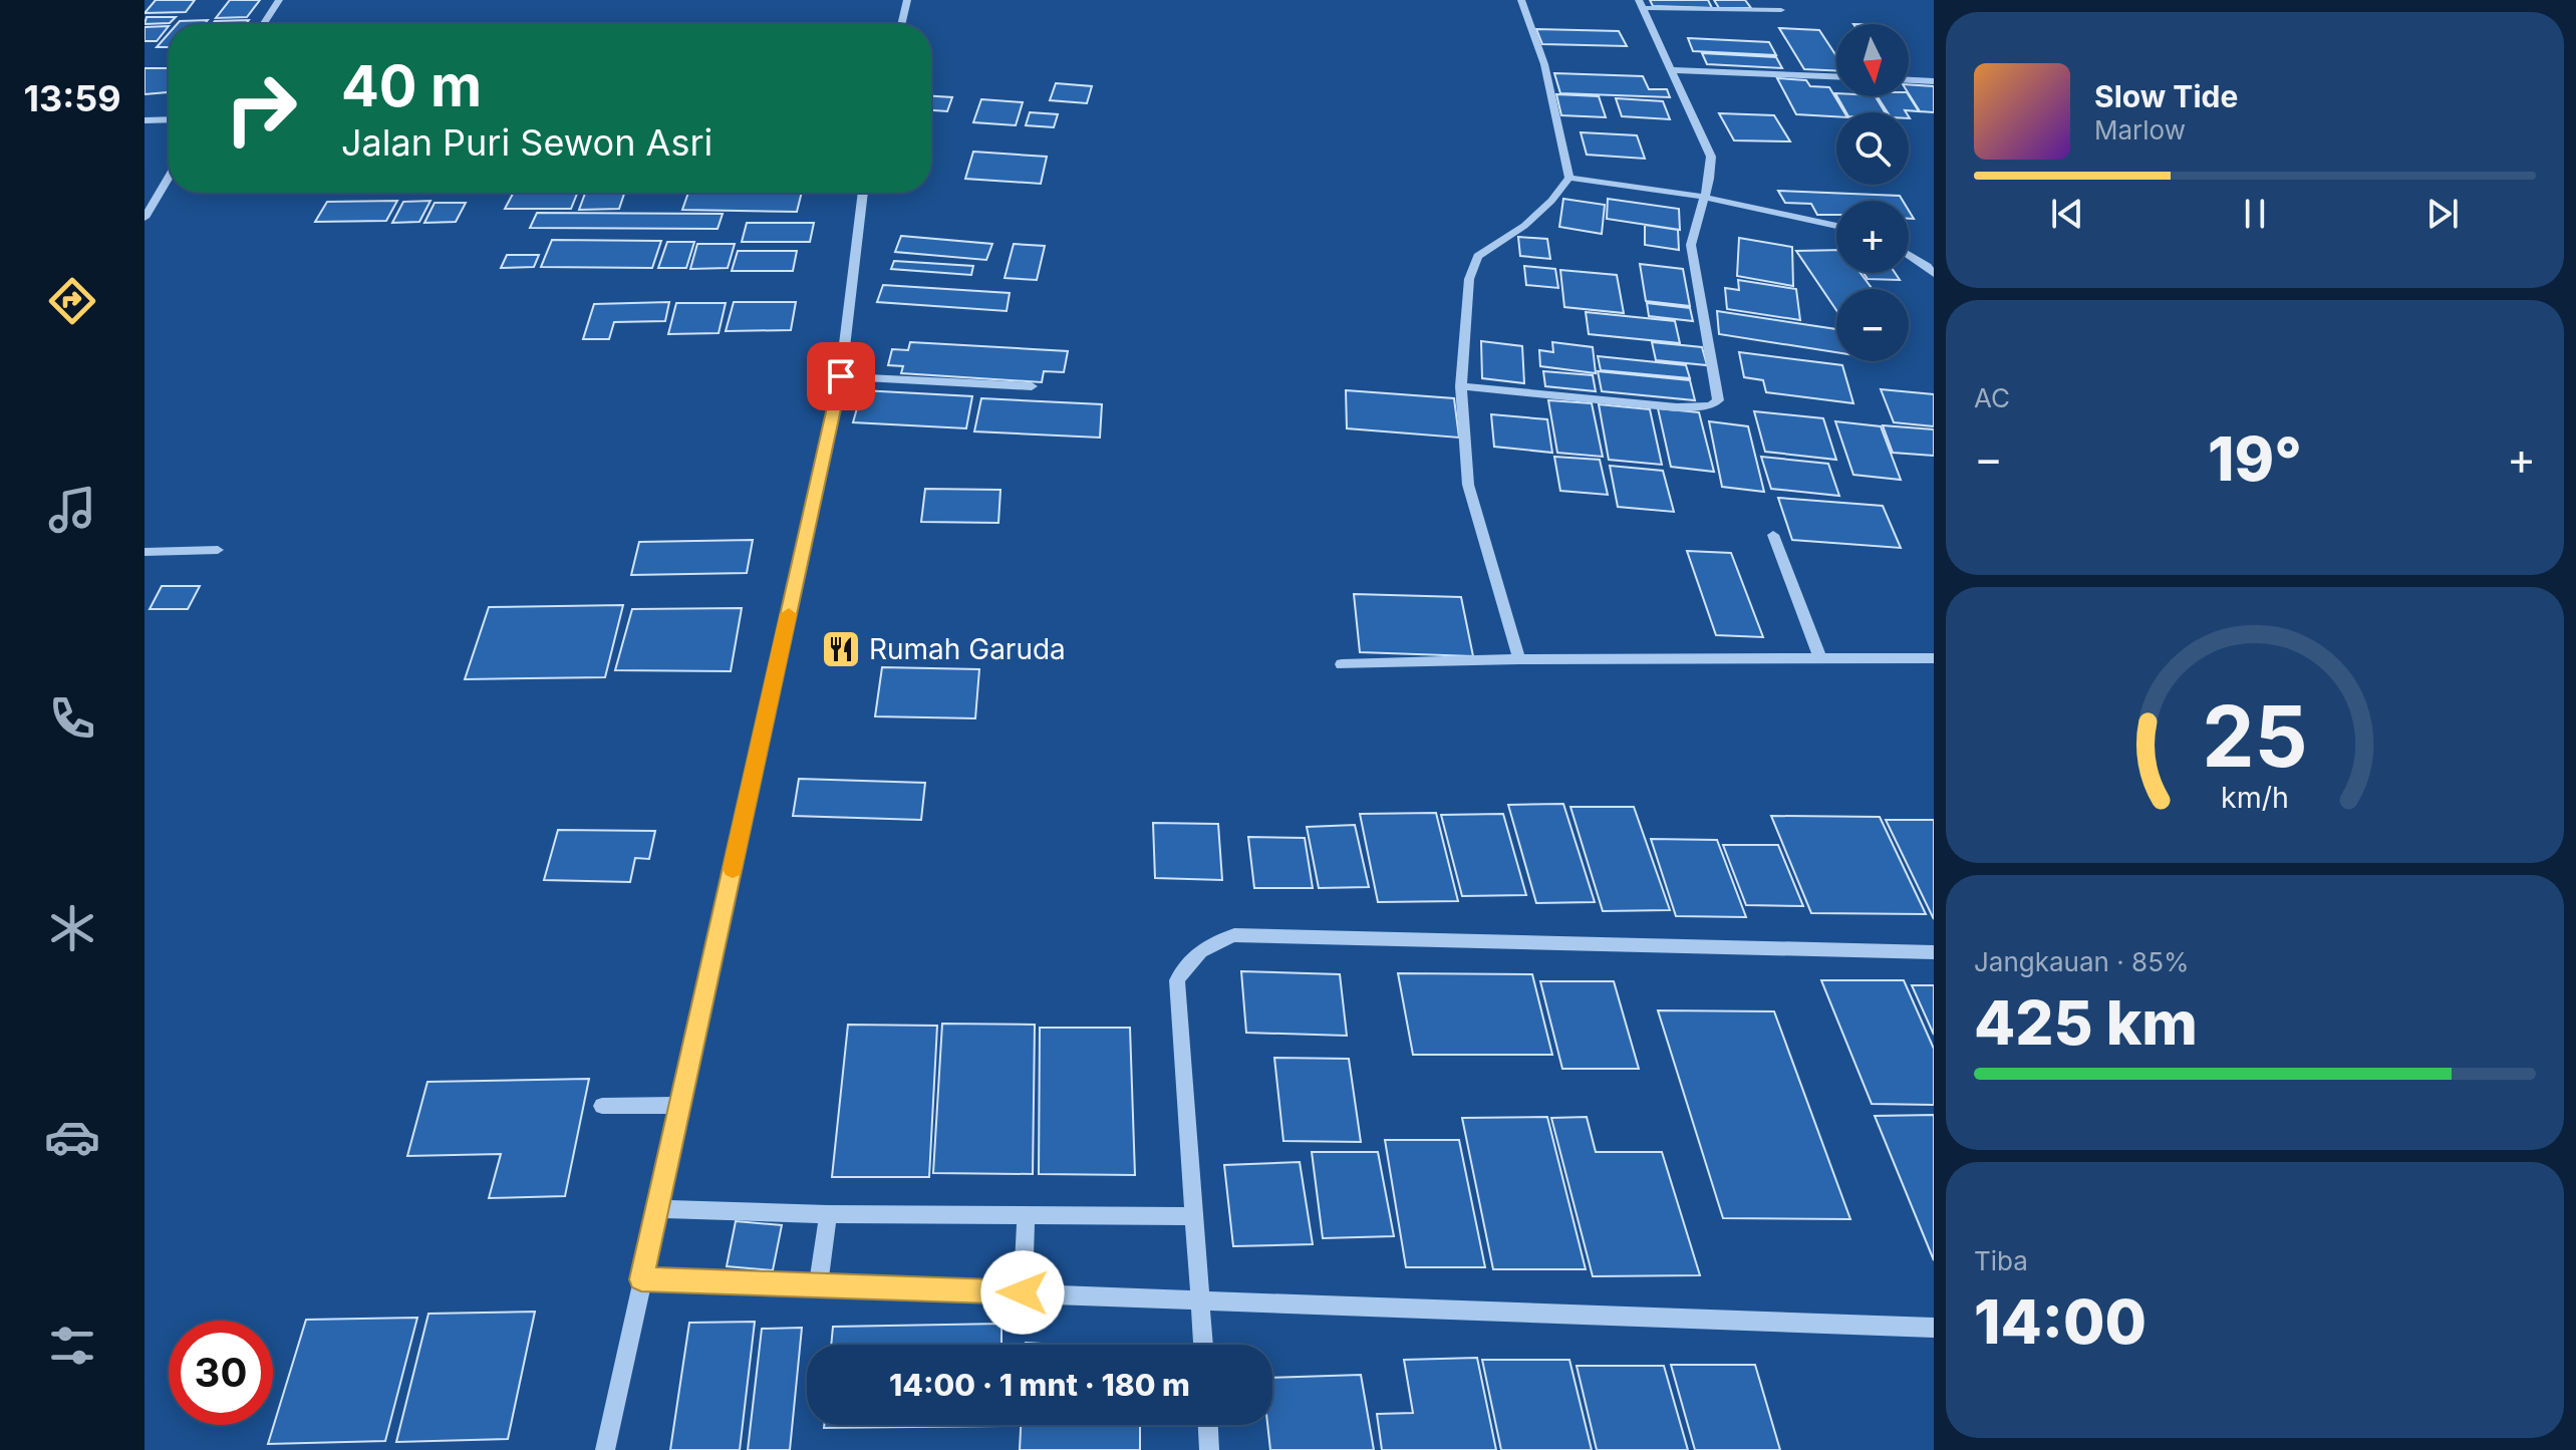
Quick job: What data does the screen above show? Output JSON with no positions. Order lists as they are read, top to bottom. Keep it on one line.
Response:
{"places":{"restaurant":["Rumah Garuda"]},"north":"bottom","page":{"tabs":"13:59","map_buttons":["+","−"],"turn":["40 m","Jalan Puri Sewon Asri"],"song":["Slow Tide","Marlow"],"tile":["AC",["Jangkauan · 85%","425 km"],["Tiba","14:00"]],"heat":["−","19°","+"],"limit":"30","trip":"14:00 · 1 mnt · 180 m","gauge":["25","km/h"]}}
